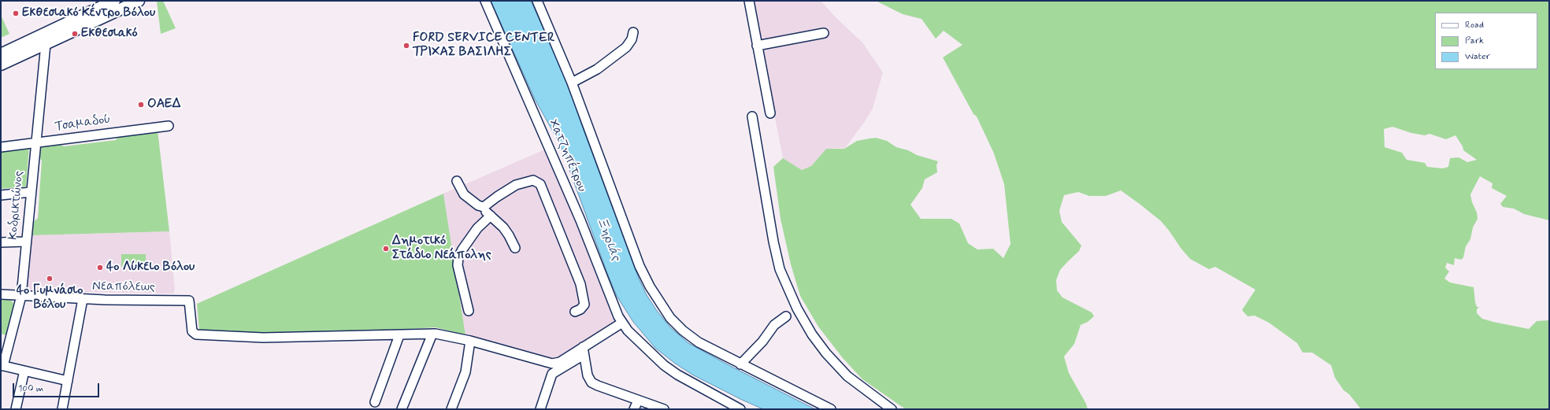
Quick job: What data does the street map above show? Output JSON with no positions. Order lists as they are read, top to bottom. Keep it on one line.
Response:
{"streets":{"street":["Τσαμαδού","Χατζηπέτρου","Κοδρικτώνος","Νεαπόλεως"]},"crossings":[["Τσαμαδού","Κοδρικτώνος"],["Κοδρικτώνος","Νεαπόλεως"]],"water":["Ξηριάς"],"places":["Εκθεσιακό Κέντρο Βόλου","Εκθεσιακό","FORD SERVICE CENTER ΤΡΙΧΑΣ ΒΑΣΙΛΗΣ","ΟΑΕΔ","Δημοτικό Στάδιο Νεάπολης","4ο Λύκειο Βόλου","4ο Γυμνάσιο Βόλου"],"legend":["Road","Park","Water"],"scale_bar":"100 m"}
